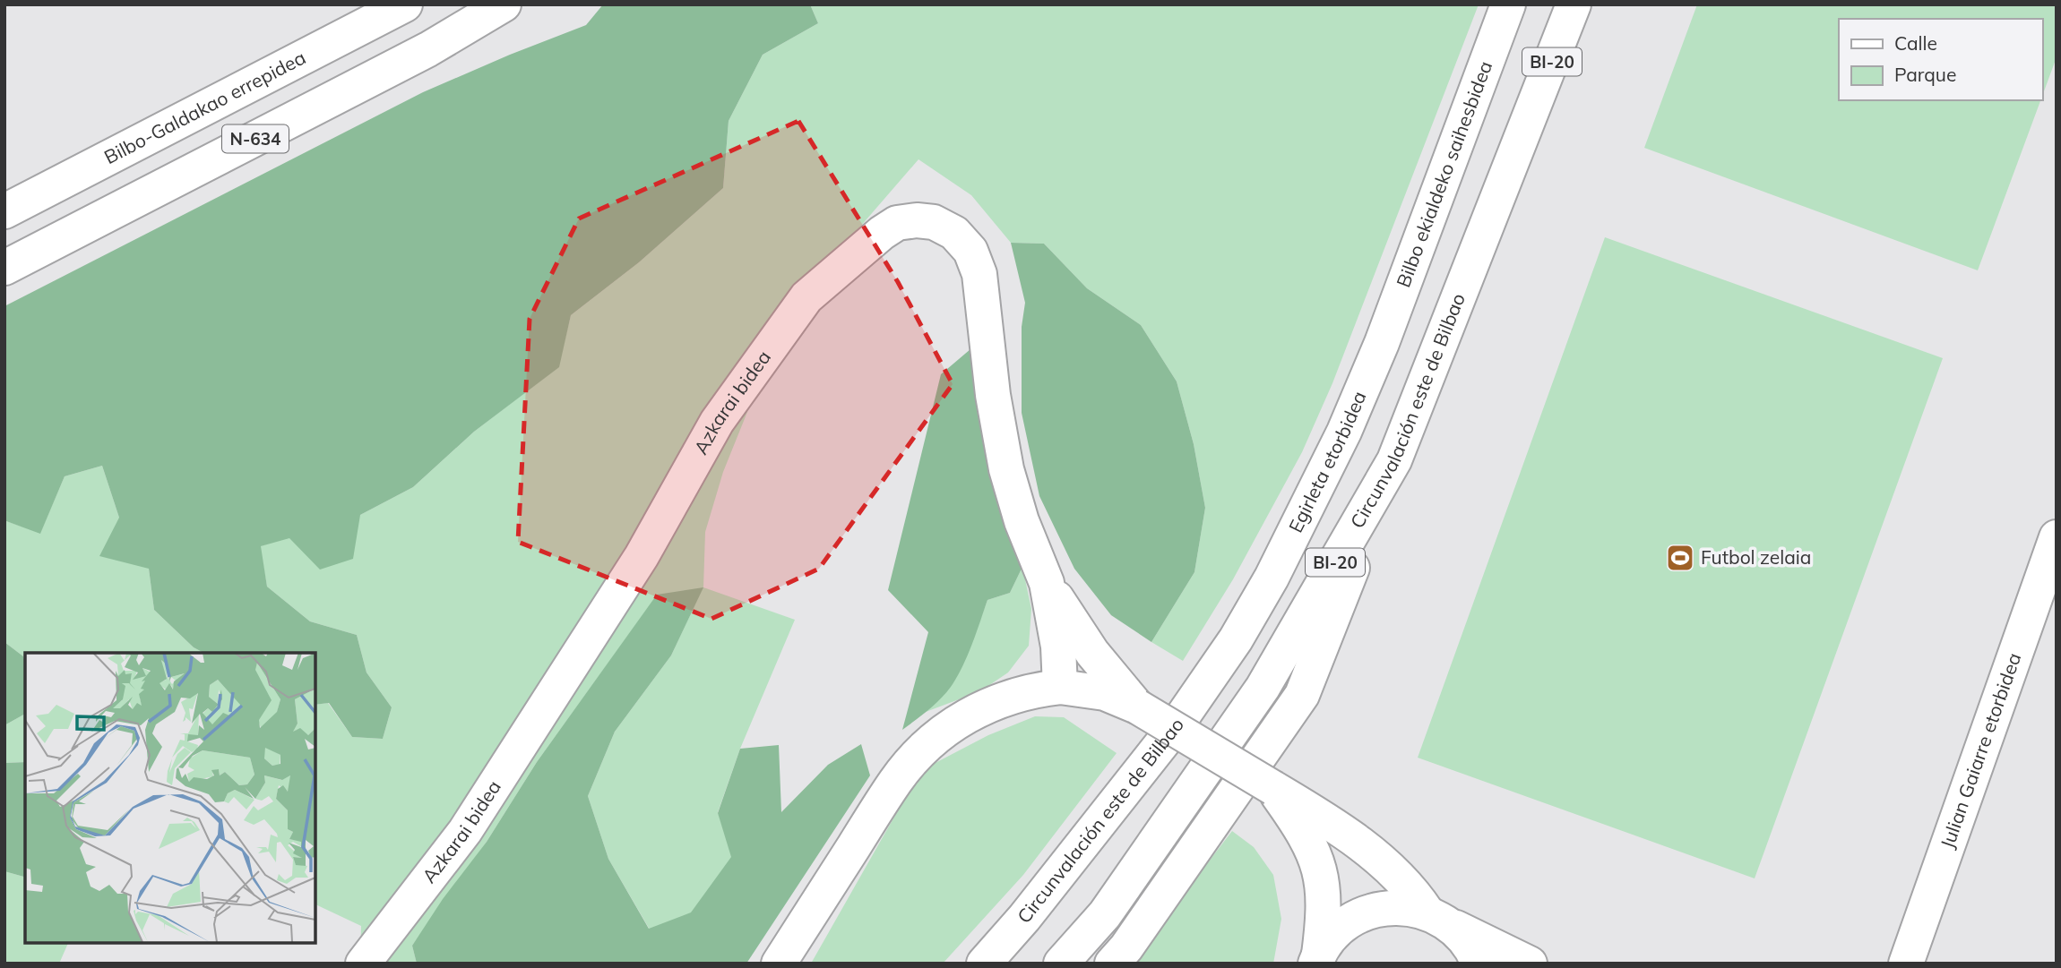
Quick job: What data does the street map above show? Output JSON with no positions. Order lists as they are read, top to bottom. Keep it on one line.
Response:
{"streets":{"main road":["BI-20","Bilbo-Galdakao errepidea","N-634","Bilbo ekialdeko saihesbidea","Azkarai bidea","Circunvalación este de Bilbao","Egirleta etorbidea","Julian Gaiarre etorbidea"]},"crossings":[["Bilbo ekialdeko saihesbidea","Egirleta etorbidea"],["Circunvalación este de Bilbao","Egirleta etorbidea"]],"places":{"sports":["Futbol zelaia"]},"legend":["Calle","Parque"]}
